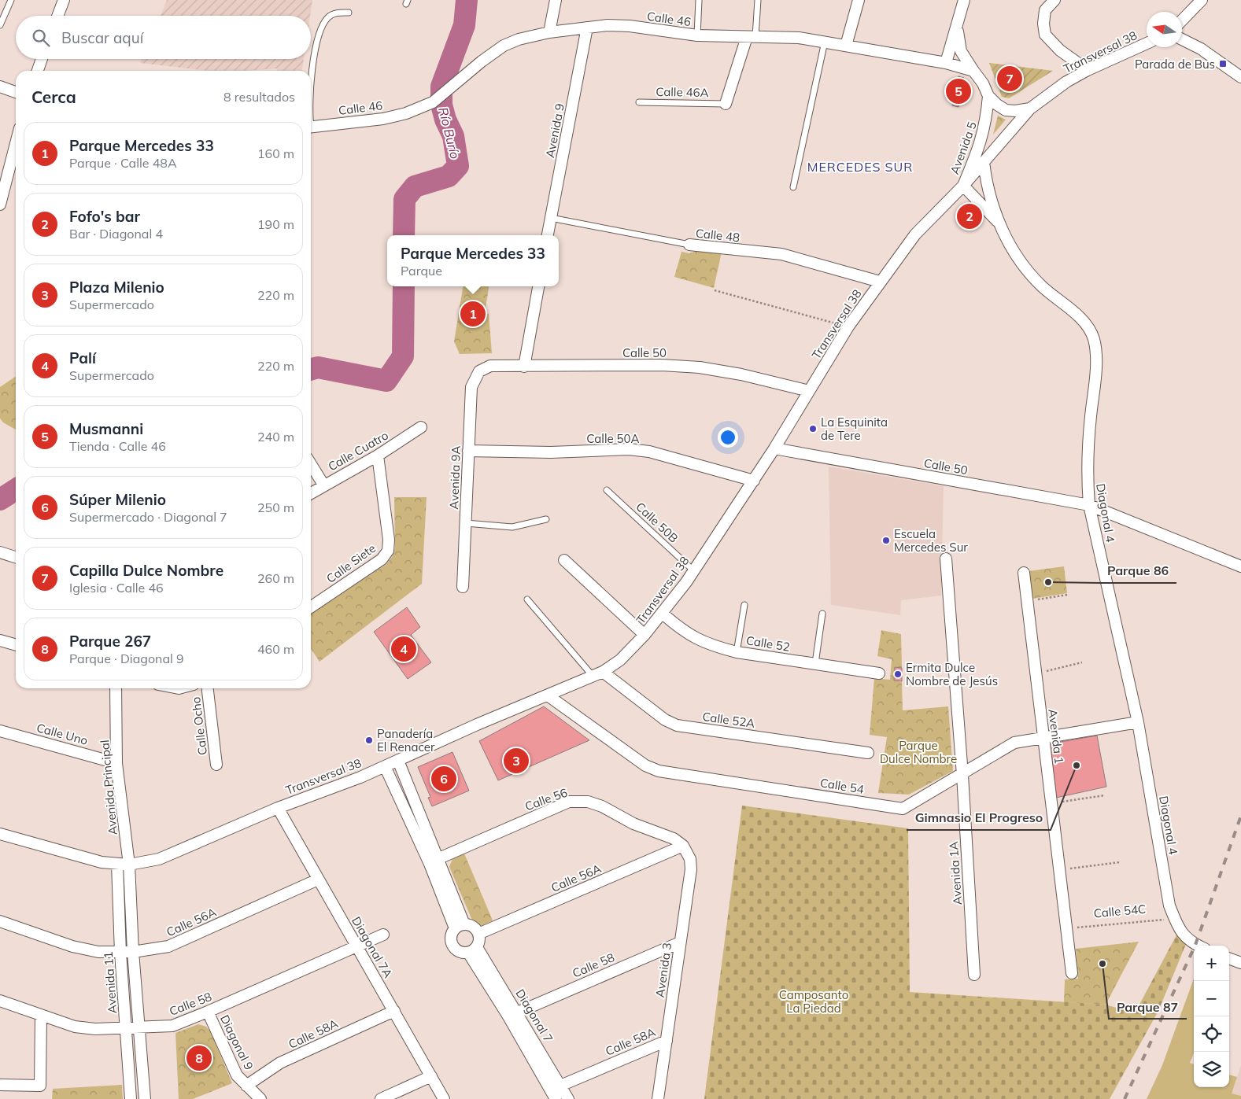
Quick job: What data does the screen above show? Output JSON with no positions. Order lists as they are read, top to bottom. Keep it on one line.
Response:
{"streets":{"street":["Calle 46","Transversal 38","Avenida 9","Avenida 5","Calle 48","Calle 50","Calle 50A","Calle Cuatro","Avenida 9A","Diagonal 4","Calle Siete","Calle 52","Calle 52A","Calle Ocho","Calle Uno","Avenida 1","Calle 54","Avenida Principal","Calle 56","Avenida 1A","Calle 56A","Diagonal 7A","Calle 58","Avenida 3","Avenida 11","Diagonal 7","Calle 58A","Diagonal 9"],"lane":["Calle 46A","Calle 50B"],"path":["Calle 54C"]},"crossings":[["Calle 46","Avenida 9"],["Transversal 38","Avenida 5"],["Transversal 38","Calle 48"],["Transversal 38","Calle 50"],["Transversal 38","Calle 50A"],["Transversal 38","Diagonal 4"],["Transversal 38","Calle 50B"],["Transversal 38","Calle 52"],["Transversal 38","Calle 52A"],["Transversal 38","Calle 54"],["Transversal 38","Avenida Principal"],["Transversal 38","Diagonal 7A"],["Transversal 38","Avenida 11"],["Avenida 9","Calle 48"],["Avenida 5","Diagonal 4"],["Calle 50","Avenida 9A"],["Calle 50","Diagonal 4"],["Calle 50A","Avenida 9A"],["Calle Cuatro","Calle Siete"],["Diagonal 4","Calle 54"],["Diagonal 4","Calle 54C"],["Calle Uno","Avenida Principal"],["Avenida 1","Calle 54"],["Avenida 1","Calle 54C"],["Calle 54","Avenida 1A"],["Calle 56","Calle 56A"],["Calle 56","Avenida 3"],["Calle 56A","Diagonal 7A"],["Calle 56A","Avenida 3"],["Calle 56A","Avenida 11"],["Calle 56A","Diagonal 7"],["Diagonal 7A","Calle 58"],["Diagonal 7A","Calle 58A"],["Calle 58","Avenida 3"],["Calle 58","Avenida 11"],["Calle 58","Diagonal 7"],["Calle 58","Diagonal 9"],["Avenida 3","Calle 58A"],["Diagonal 7","Calle 58A"],["Calle 58A","Diagonal 9"]],"districts":["MERCEDES SUR"],"water":["Río Burío"],"parks":["Parque Dulce Nombre","Camposanto La Piedad"],"places":{"transit":["Parada de Bus"],"other":["La Esquinita de Tere","Escuela Mercedes Sur","Parque 86","Ermita Dulce Nombre de Jesús","Panadería El Renacer","Gimnasio El Progreso","Parque 87"]},"north":"left","page":{"search":"Buscar aquí","pins":["7","5","2","1","4","3","6","8"],"heading":["Cerca","8 resultados"],"list":[{"mark":"1","name":"Parque Mercedes 33","note":"Parque · Calle 48A","value":"160 m"},{"mark":"2","name":"Fofo's bar","note":"Bar · Diagonal 4","value":"190 m"},{"mark":"3","name":"Plaza Milenio","note":"Supermercado","value":"220 m"},{"mark":"4","name":"Palí","note":"Supermercado","value":"220 m"},{"mark":"5","name":"Musmanni","note":"Tienda · Calle 46","value":"240 m"},{"mark":"6","name":"Súper Milenio","note":"Supermercado · Diagonal 7","value":"250 m"},{"mark":"7","name":"Capilla Dulce Nombre","note":"Iglesia · Calle 46","value":"260 m"},{"mark":"8","name":"Parque 267","note":"Parque · Diagonal 9","value":"460 m"}],"popup":["Parque Mercedes 33","Parque"],"map_buttons":["+","−"]}}
